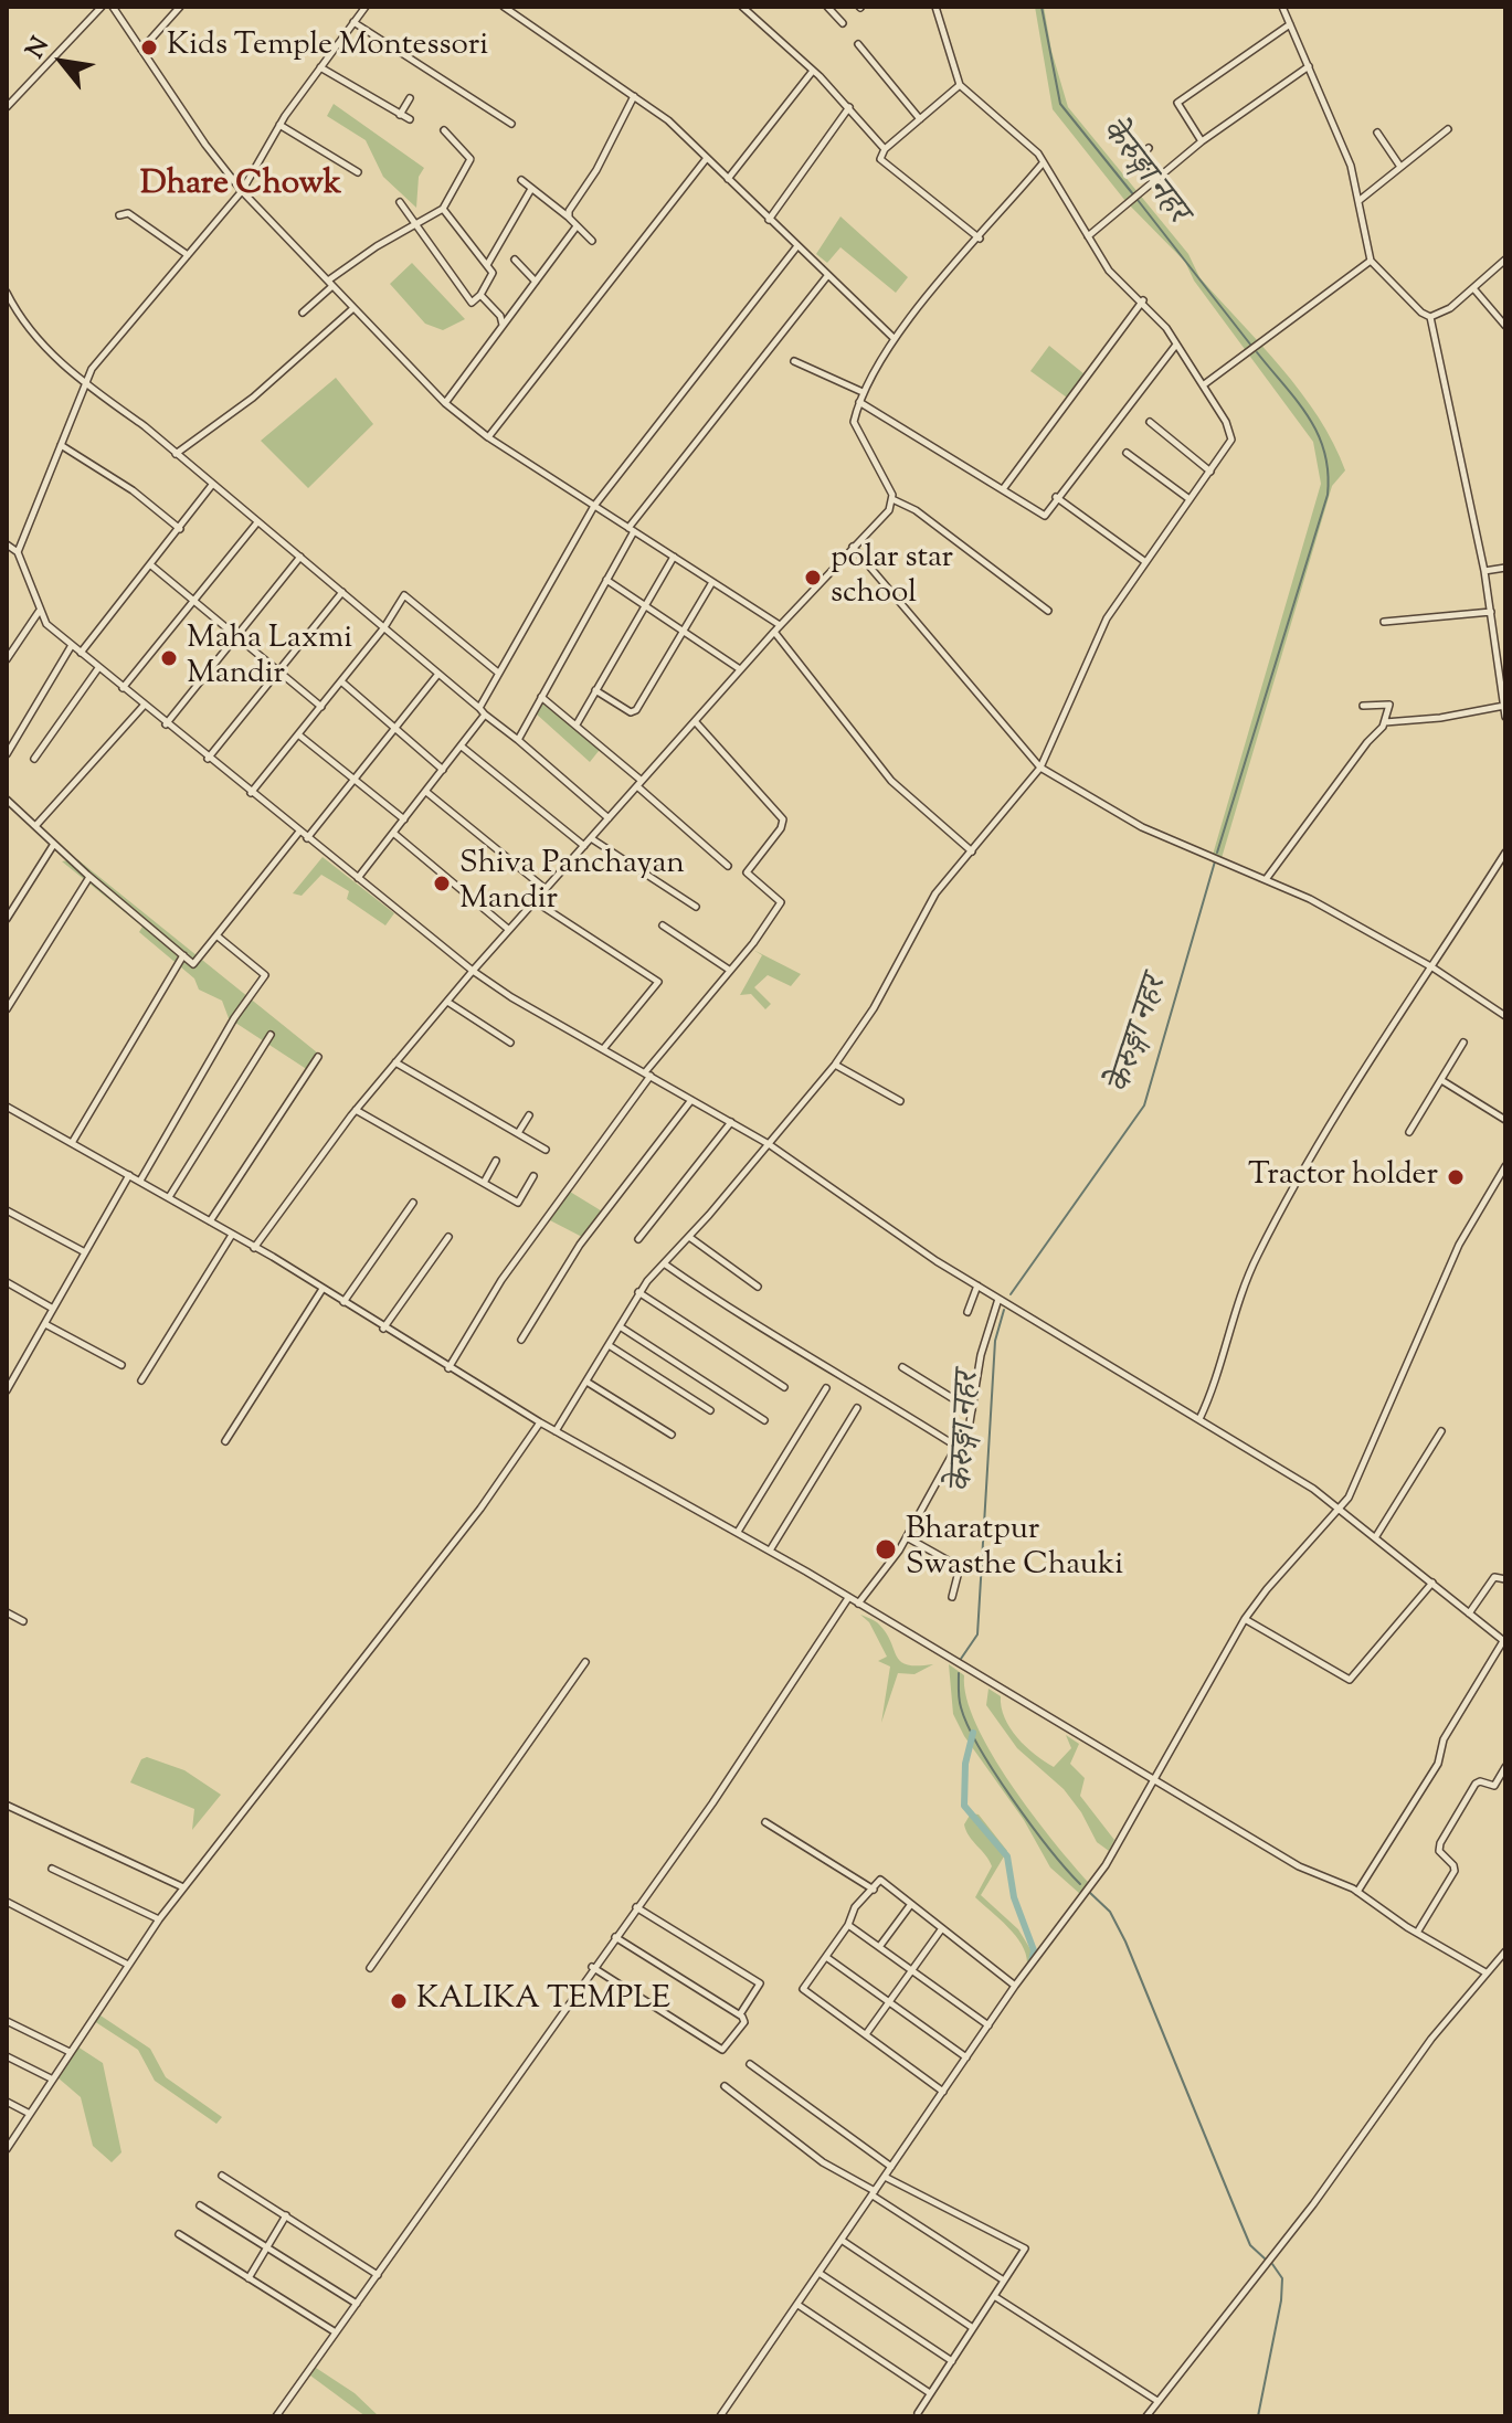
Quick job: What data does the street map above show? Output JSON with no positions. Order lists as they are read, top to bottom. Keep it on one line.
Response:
{"districts":["Dhare Chowk"],"water":["केेरुङ्गा नहर","केरुङ्गा नहर"],"places":["Kids Temple Montessori","polar star school","Maha Laxmi Mandir","Shiva Panchayan Mandir","Tractor holder","Bharatpur Swasthe Chauki","KALIKA TEMPLE"],"north":"top left"}
